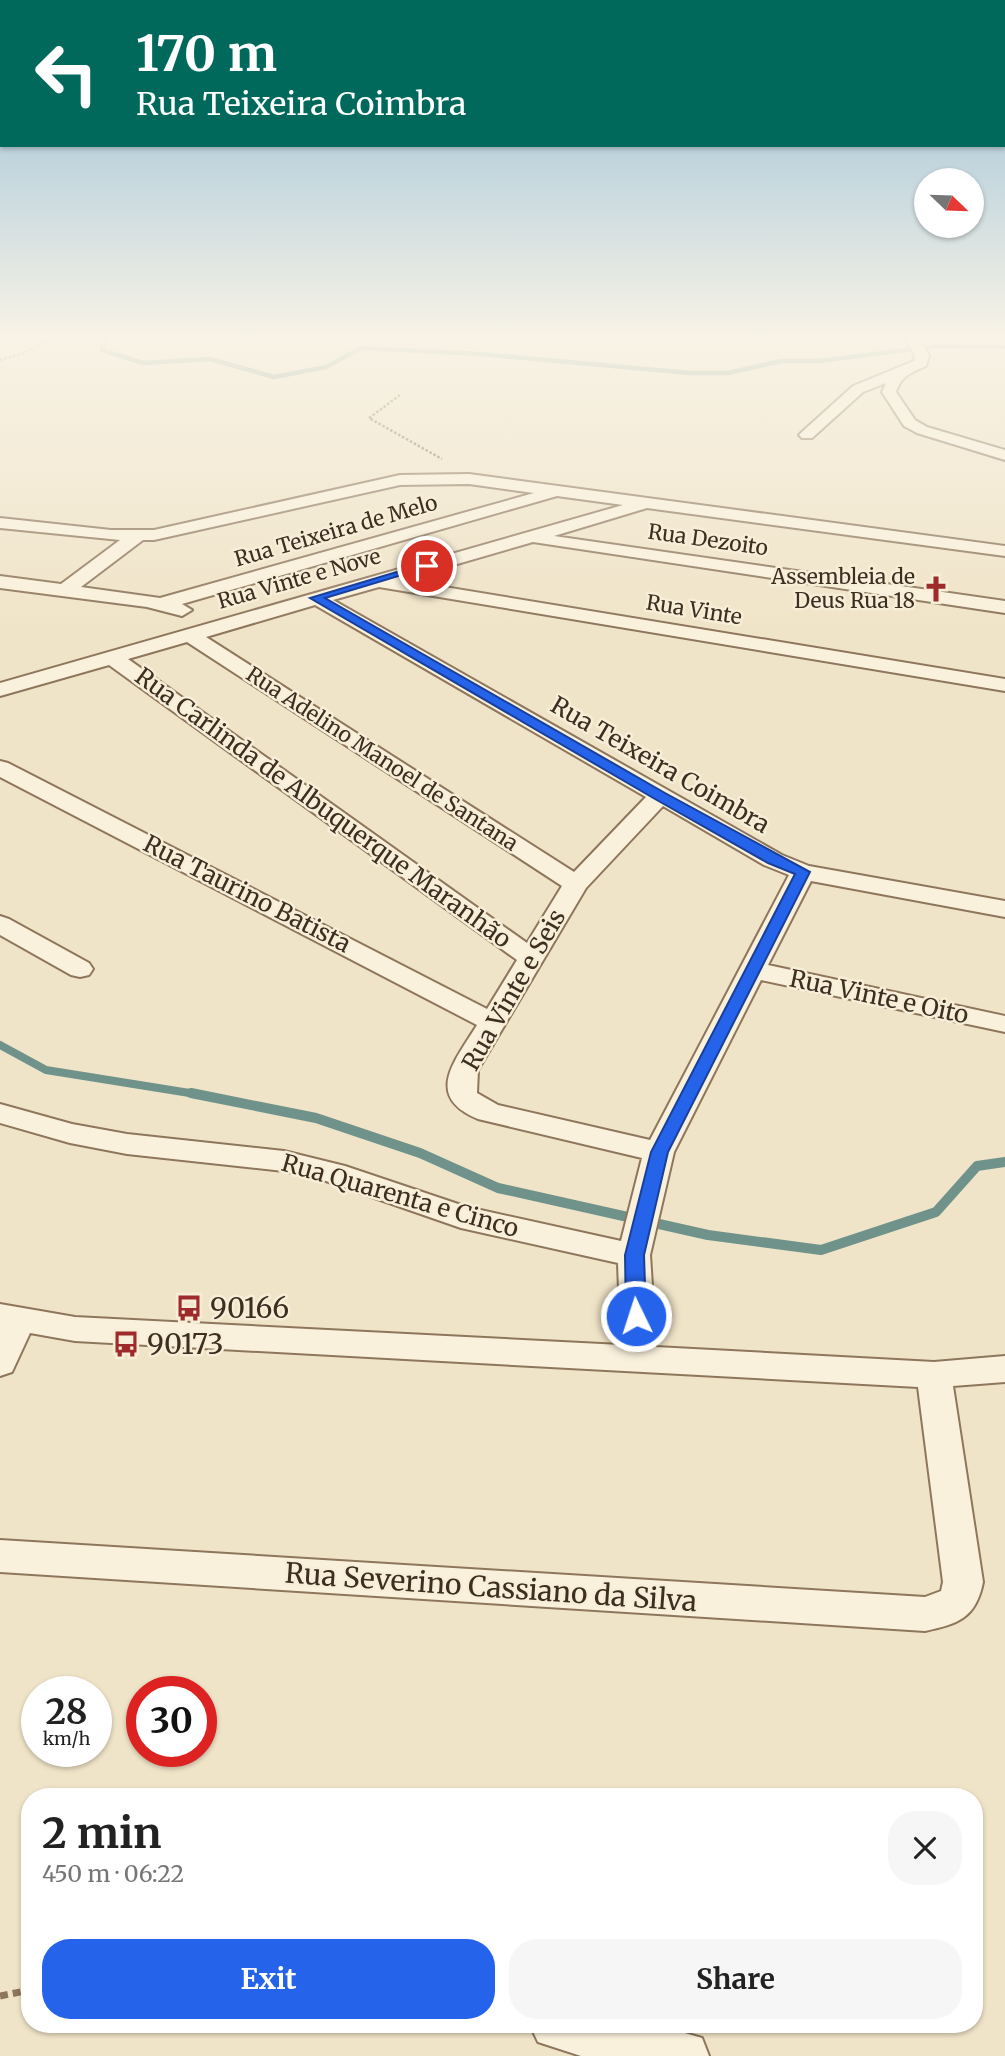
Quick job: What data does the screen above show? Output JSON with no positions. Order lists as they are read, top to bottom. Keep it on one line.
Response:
{"streets":{"street":["Rua Teixeira de Melo","Rua Dezoito","Rua Vinte e Nove","Rua Vinte","Rua Adelino Manoel de Santana","Rua Teixeira Coimbra","Rua Carlinda de Albuquerque Maranhão","Rua Taurino Batista","Rua Vinte e Seis","Rua Vinte e Oito","Rua Quarenta e Cinco","Rua Severino Cassiano da Silva"]},"crossings":[["Rua Dezoito","Rua Vinte e Nove"],["Rua Vinte e Nove","Rua Vinte"],["Rua Vinte e Nove","Rua Adelino Manoel de Santana"],["Rua Vinte e Nove","Rua Teixeira Coimbra"],["Rua Vinte e Nove","Rua Carlinda de Albuquerque Maranhão"],["Rua Adelino Manoel de Santana","Rua Vinte e Seis"],["Rua Teixeira Coimbra","Rua Vinte e Seis"],["Rua Carlinda de Albuquerque Maranhão","Rua Vinte e Seis"],["Rua Taurino Batista","Rua Vinte e Seis"]],"places":{"church":["Assembleia de Deus Rua 18"],"bus stop":["90166","90173"]},"north":"bottom right","page":{"turn":["170 m","Rua Teixeira Coimbra"],"speed":"28 km/h","limit":"30","heading":["2 min","450 m · 06:22"],"buttons":["Exit","Share"]}}
